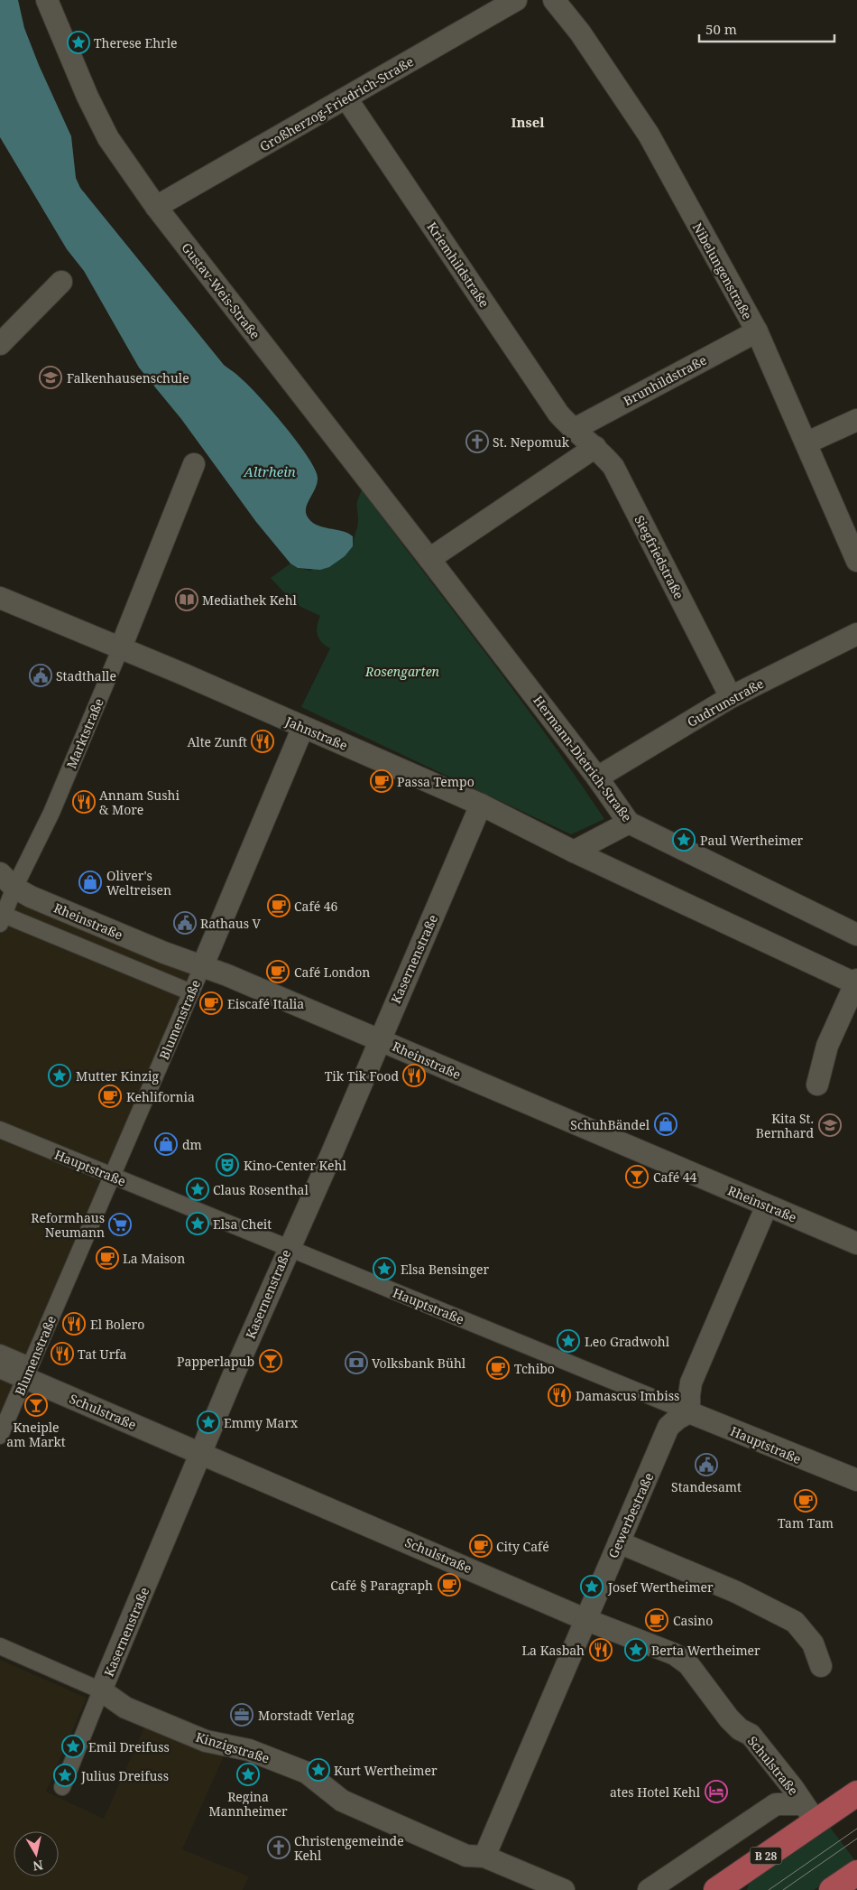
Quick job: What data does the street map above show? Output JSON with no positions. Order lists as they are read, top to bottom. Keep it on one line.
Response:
{"streets":{"main road":["B 28"],"street":["Großherzog-Friedrich-Straße","Kriemhildstraße","Nibelungenstraße","Gustav-Weis-Straße","Brunhildstraße","Siegfriedstraße","Gudrunstraße","Marktstraße","Jahnstraße","Hermann-Dietrich-Straße","Rheinstraße","Kasernenstraße","Blumenstraße","Hauptstraße","Schulstraße","Gewerbestraße","Kinzigstraße"]},"crossings":[["Großherzog-Friedrich-Straße","Kriemhildstraße"],["Großherzog-Friedrich-Straße","Gustav-Weis-Straße"],["Kriemhildstraße","Brunhildstraße"],["Kriemhildstraße","Siegfriedstraße"],["Nibelungenstraße","Brunhildstraße"],["Gustav-Weis-Straße","Hermann-Dietrich-Straße"],["Brunhildstraße","Siegfriedstraße"],["Siegfriedstraße","Gudrunstraße"],["Gudrunstraße","Hermann-Dietrich-Straße"],["Marktstraße","Jahnstraße"],["Marktstraße","Rheinstraße"],["Jahnstraße","Kasernenstraße"],["Jahnstraße","Blumenstraße"],["Rheinstraße","Kasernenstraße"],["Rheinstraße","Blumenstraße"],["Kasernenstraße","Hauptstraße"],["Kasernenstraße","Schulstraße"],["Kasernenstraße","Kinzigstraße"],["Blumenstraße","Hauptstraße"],["Blumenstraße","Schulstraße"],["Hauptstraße","Gewerbestraße"],["Schulstraße","Gewerbestraße"],["Schulstraße","B 28"],["Gewerbestraße","Kinzigstraße"]],"districts":["Insel"],"water":["Altrhein"],"parks":["Rosengarten"],"places":{"place":["Therese Ehrle","Paul Wertheimer","Mutter Kinzig","Claus Rosenthal","Elsa Cheit","Elsa Bensinger","Leo Gradwohl","Emmy Marx","Josef Wertheimer","Berta Wertheimer","Emil Dreifuss","Kurt Wertheimer","Regina Mannheimer","Julius Dreifuss"],"school or university":["Falkenhausenschule","Kita St. Bernhard"],"church":["St. Nepomuk","Christengemeinde Kehl"],"library":["Mediathek Kehl"],"public building":["Stadthalle","Rathaus V","Standesamt"],"restaurant":["Alte Zunft","Annam Sushi & More","Tik Tik Food","El Bolero","Tat Urfa","Damascus Imbiss","La Kasbah"],"cafe":["Passa Tempo","Café 46","Café London","Eiscafé Italia","Kehlifornia","La Maison","Tchibo","Tam Tam","City Café","Café § Paragraph","Casino"],"shop":["Oliver's Weltreisen","SchuhBändel","dm"],"theatre":["Kino-Center Kehl"],"bar":["Café 44","Papperlapub","Kneiple am Markt"],"supermarket":["Reformhaus Neumann"],"bank":["Volksbank Bühl"],"office":["Morstadt Verlag"],"hotel":["ates Hotel Kehl"]},"scale_bar":"50 m","north":"bottom"}
